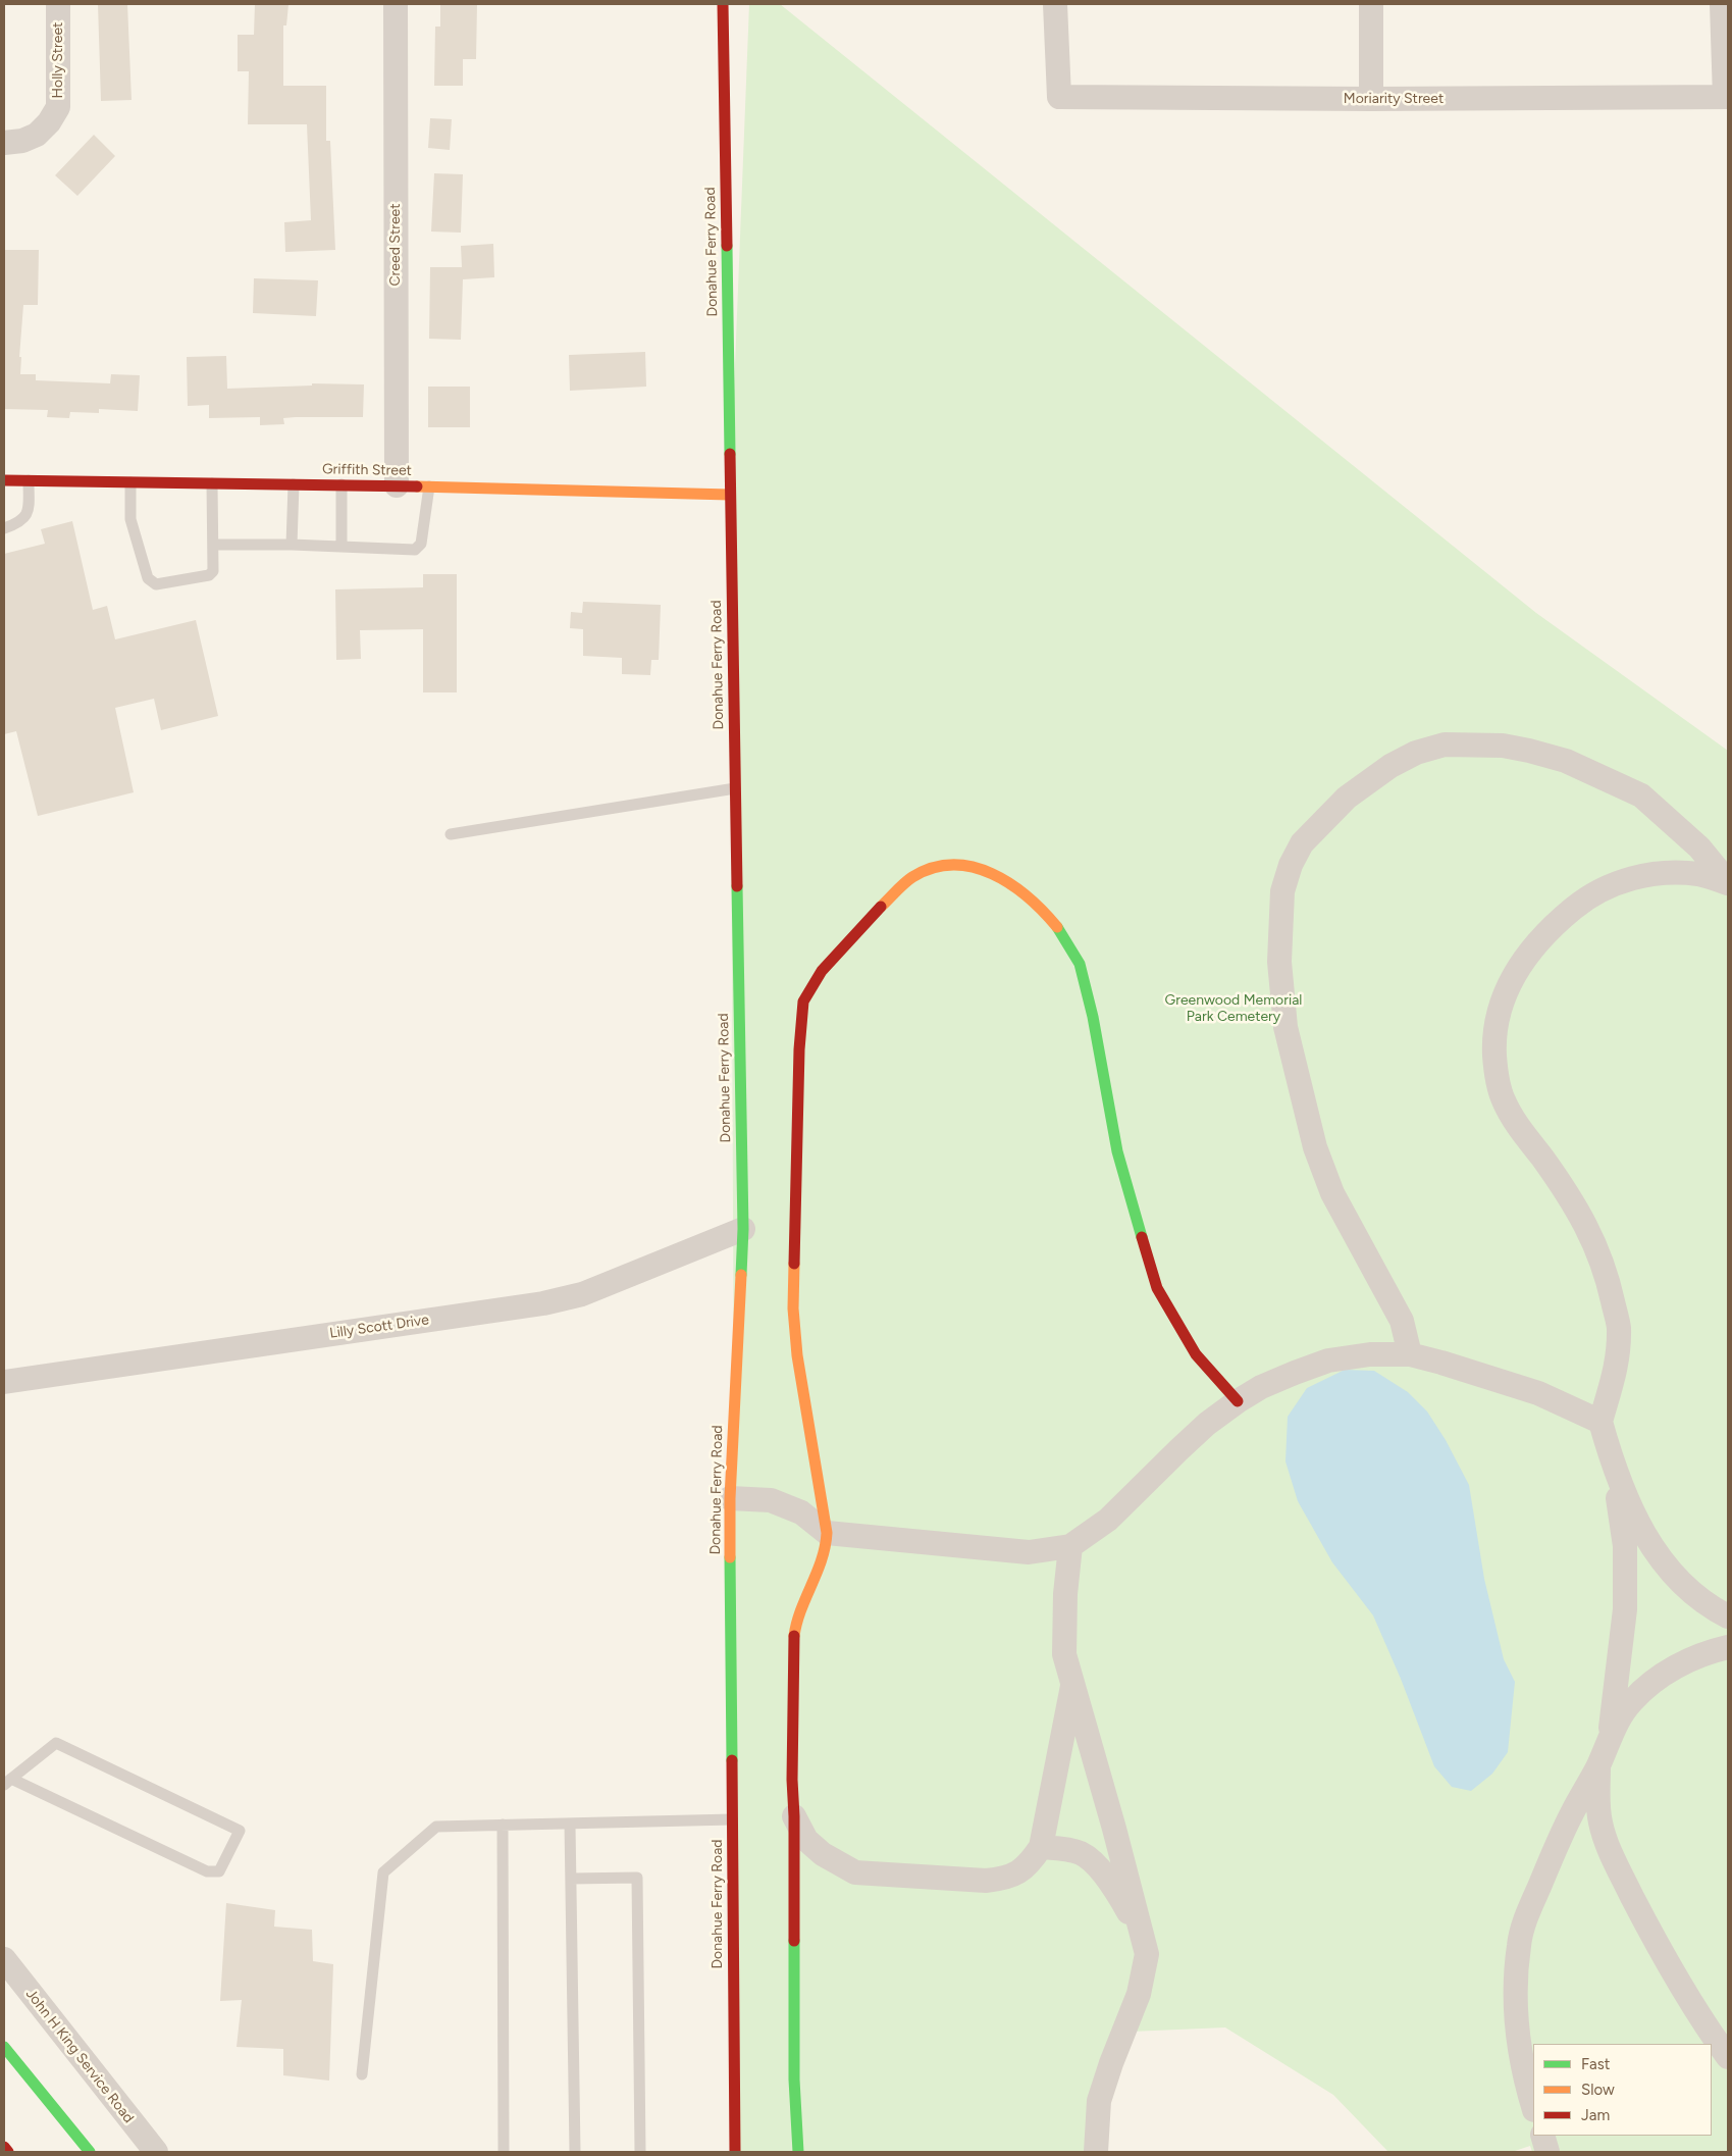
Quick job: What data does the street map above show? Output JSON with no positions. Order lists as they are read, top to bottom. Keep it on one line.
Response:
{"streets":{"main road":["Donahue Ferry Road","Griffith Street"],"street":["Holly Street","Moriarity Street","Creed Street","Lilly Scott Drive","John H King Service Road"]},"crossings":[["Creed Street","Griffith Street"],["Donahue Ferry Road","Griffith Street"],["Donahue Ferry Road","Lilly Scott Drive"]],"parks":["Greenwood Memorial Park Cemetery"],"legend":["Fast","Slow","Jam"]}
